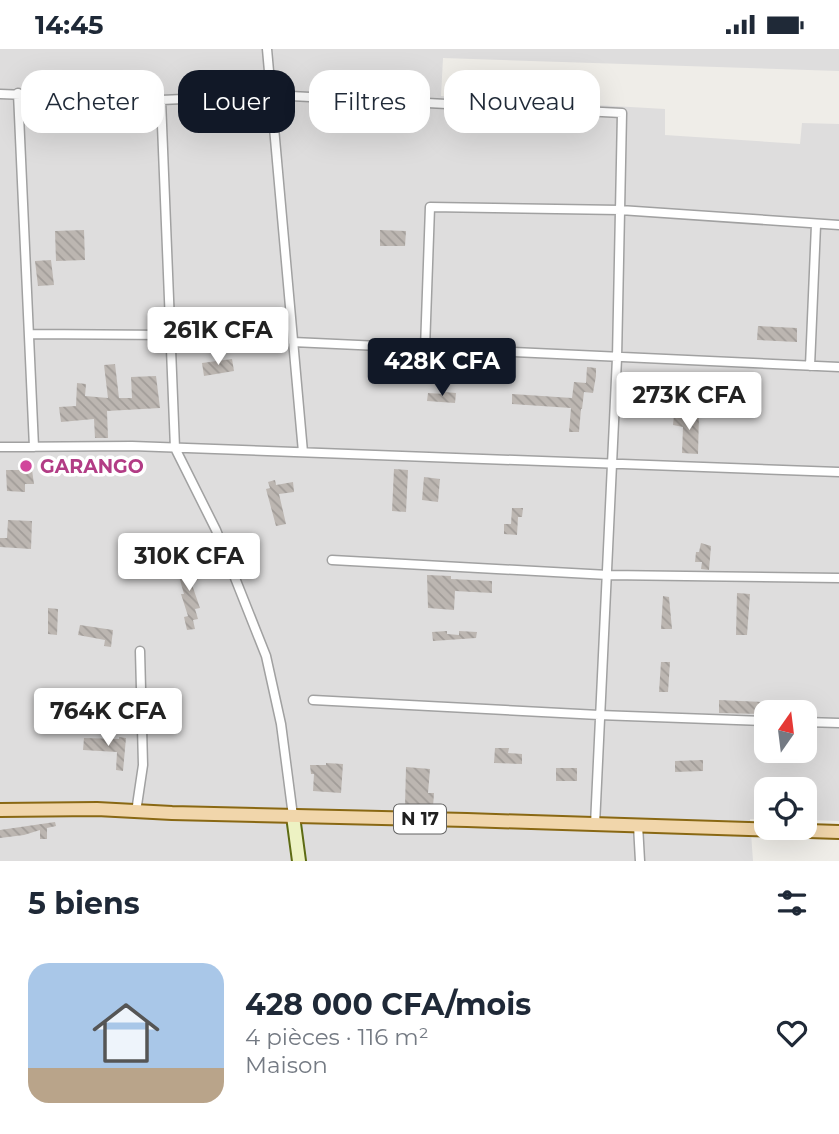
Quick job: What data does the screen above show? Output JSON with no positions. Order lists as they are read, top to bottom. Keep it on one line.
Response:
{"streets":{"main road":["N 17"]},"places":["GARANGO"],"north":"top","page":{"status":"14:45","chip":["Acheter","Louer","Filtres","Nouveau"],"price":["261K CFA","428K CFA","273K CFA","310K CFA","764K CFA"],"heading":"5 biens","list":[{"name":"428 000 CFA/mois","note":"4 pièces · 116 m² · Maison"}]}}
